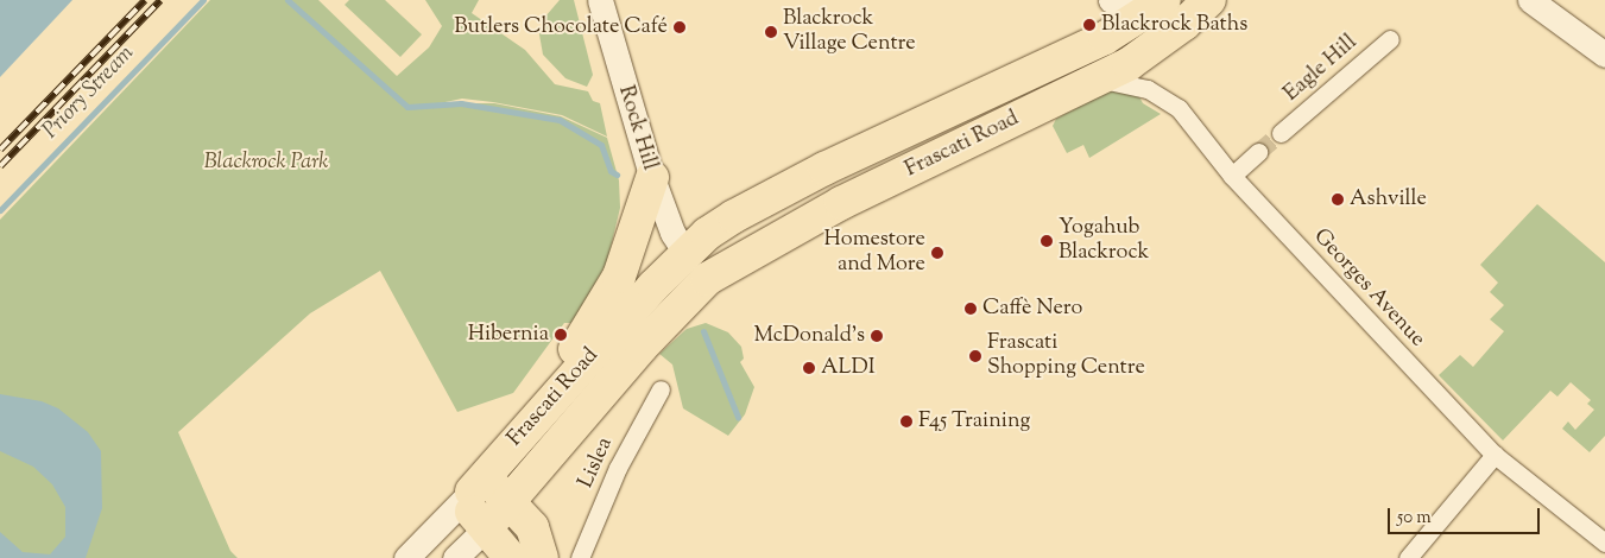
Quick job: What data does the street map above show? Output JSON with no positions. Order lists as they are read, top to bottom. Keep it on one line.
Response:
{"streets":{"highway":["Frascati Road"],"street":["Eagle Hill","Rock Hill","Georges Avenue","Lislea"]},"crossings":[["Rock Hill","Frascati Road"],["Frascati Road","Georges Avenue"]],"water":["Priory Stream"],"parks":["Blackrock Park"],"places":["Blackrock Baths","Butlers Chocolate Café","Blackrock Village Centre","Ashville","Yogahub Blackrock","Homestore and More","Caffè Nero","Hibernia","McDonald's","Frascati Shopping Centre","ALDI","F45 Training"],"scale_bar":"50 m"}
